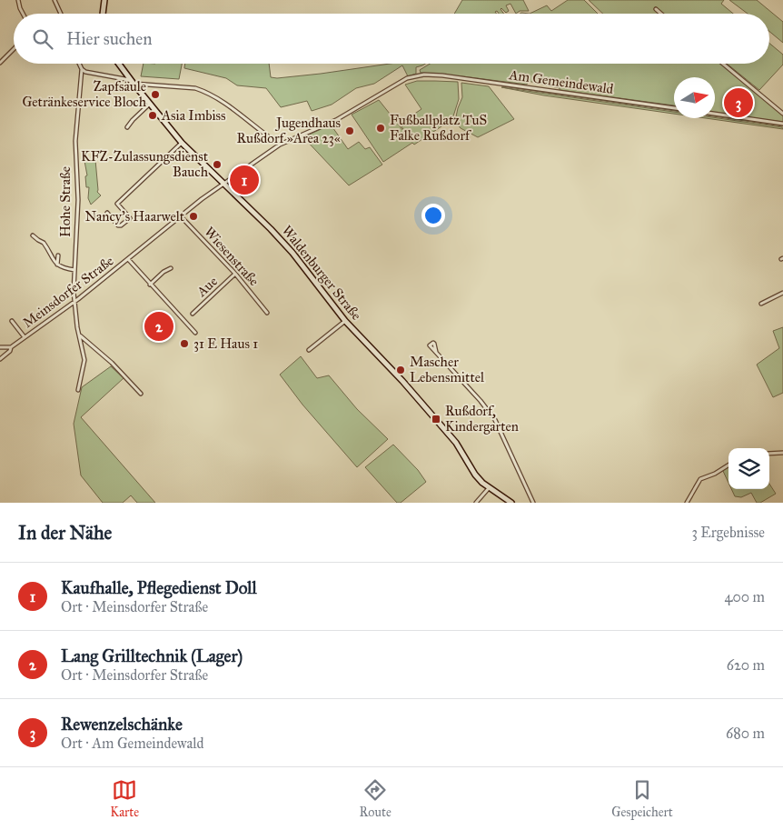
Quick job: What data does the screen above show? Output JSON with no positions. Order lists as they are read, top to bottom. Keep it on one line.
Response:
{"streets":{"main road":["Waldenburger Straße"],"street":["Am Gemeindewald","Hohe Straße","Wiesenstraße","Aue","Meinsdorfer Straße"]},"crossings":[["Am Gemeindewald","Meinsdorfer Straße"],["Hohe Straße","Meinsdorfer Straße"],["Wiesenstraße","Aue"],["Wiesenstraße","Meinsdorfer Straße"],["Waldenburger Straße","Meinsdorfer Straße"]],"places":{"other":["Zapfsäule Getränkeservice Bloch","Asia Imbiss","Fußballplatz TuS Falke Rußdorf","Jugendhaus Rußdorf »Area 23«","KFZ-Zulassungsdienst Bauch","Nancy's Haarwelt","31 E Haus 1","Mascher Lebensmittel"],"transit":["Rußdorf, Kindergarten"]},"north":"right","page":{"search":"Hier suchen","pins":["3","1","2"],"heading":["In der Nähe","3 Ergebnisse"],"list":[{"mark":"1","name":"Kaufhalle, Pflegedienst Doll","note":"Ort · Meinsdorfer Straße","value":"400 m"},{"mark":"2","name":"Lang Grilltechnik (Lager)","note":"Ort · Meinsdorfer Straße","value":"620 m"},{"mark":"3","name":"Rewenzelschänke","note":"Ort · Am Gemeindewald","value":"680 m"}],"nav":["Karte","Route","Gespeichert"]}}
